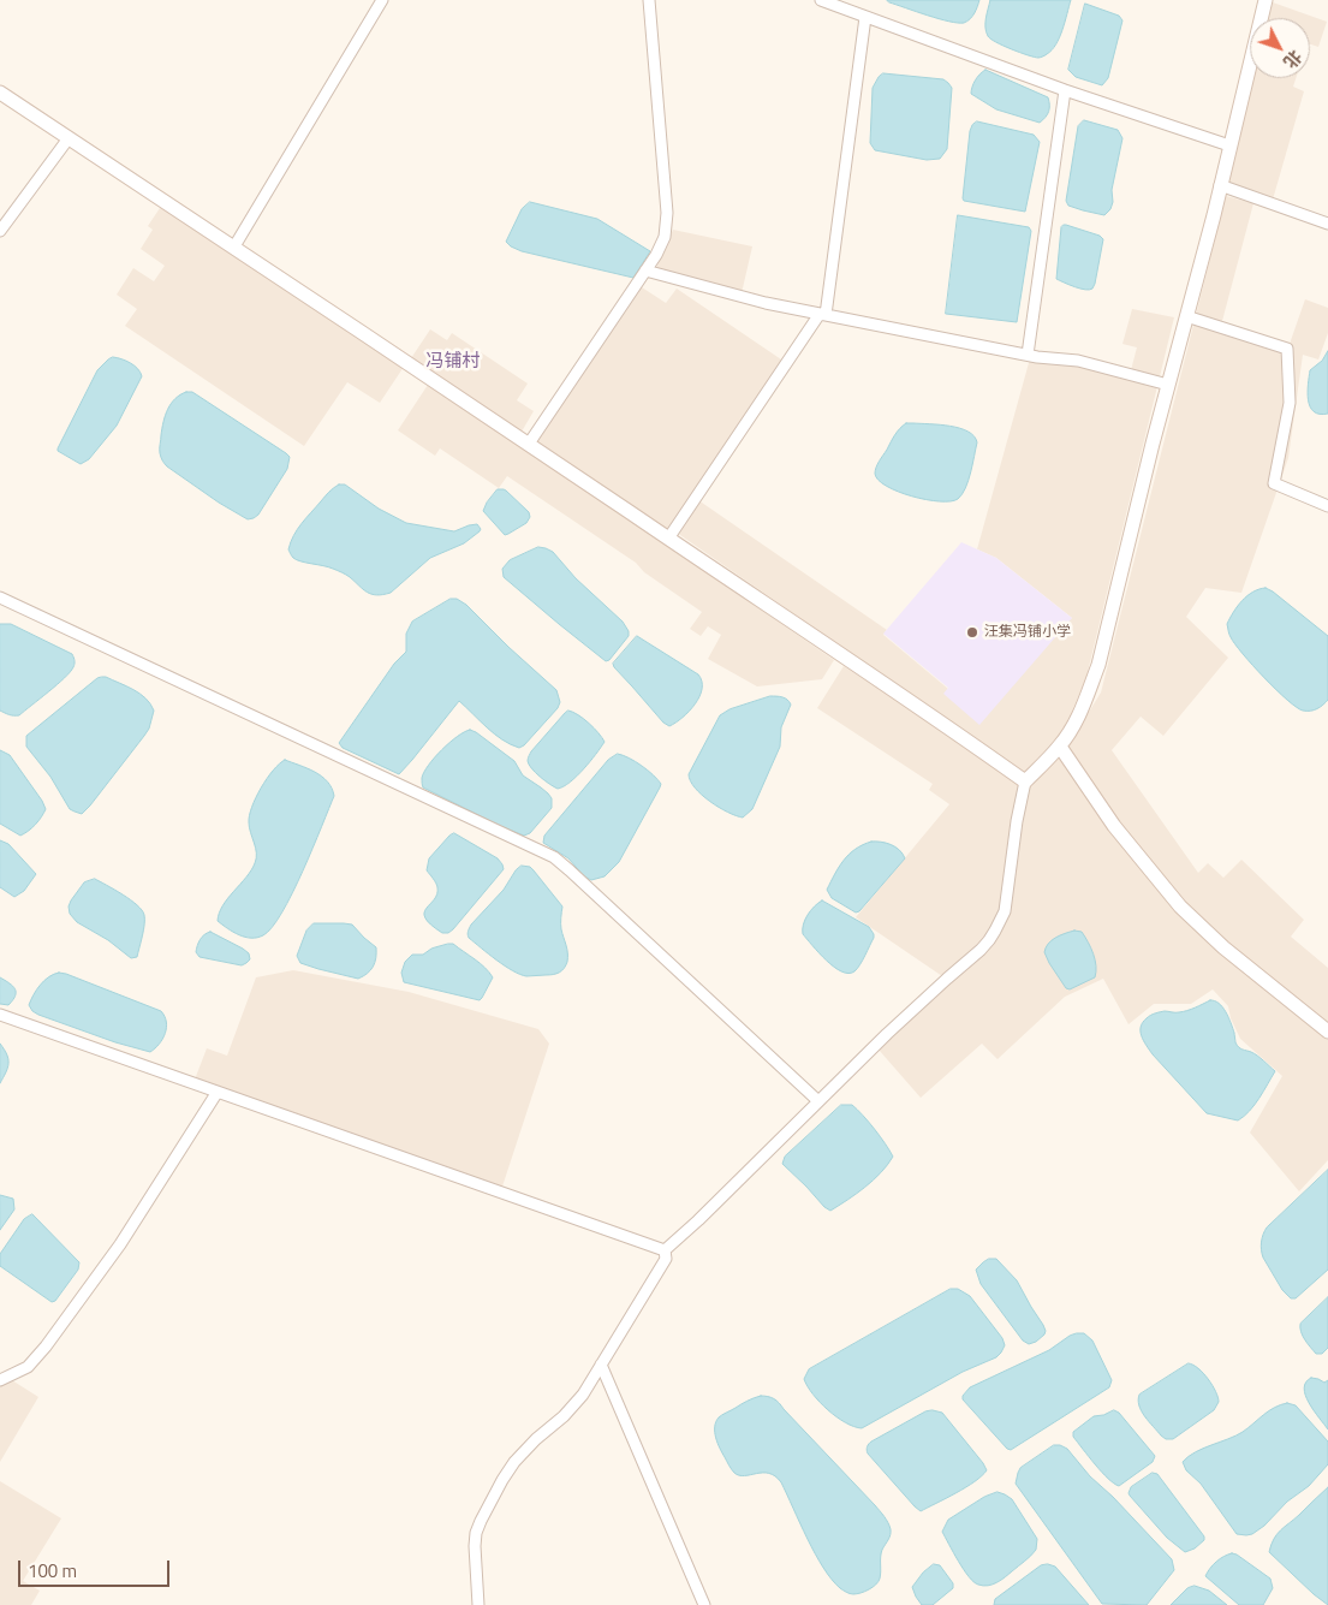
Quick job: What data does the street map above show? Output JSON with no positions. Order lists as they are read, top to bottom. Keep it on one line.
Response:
{"districts":["冯铺村"],"places":["汪集冯铺小学"],"scale_bar":"100 m","north":"bottom right"}
